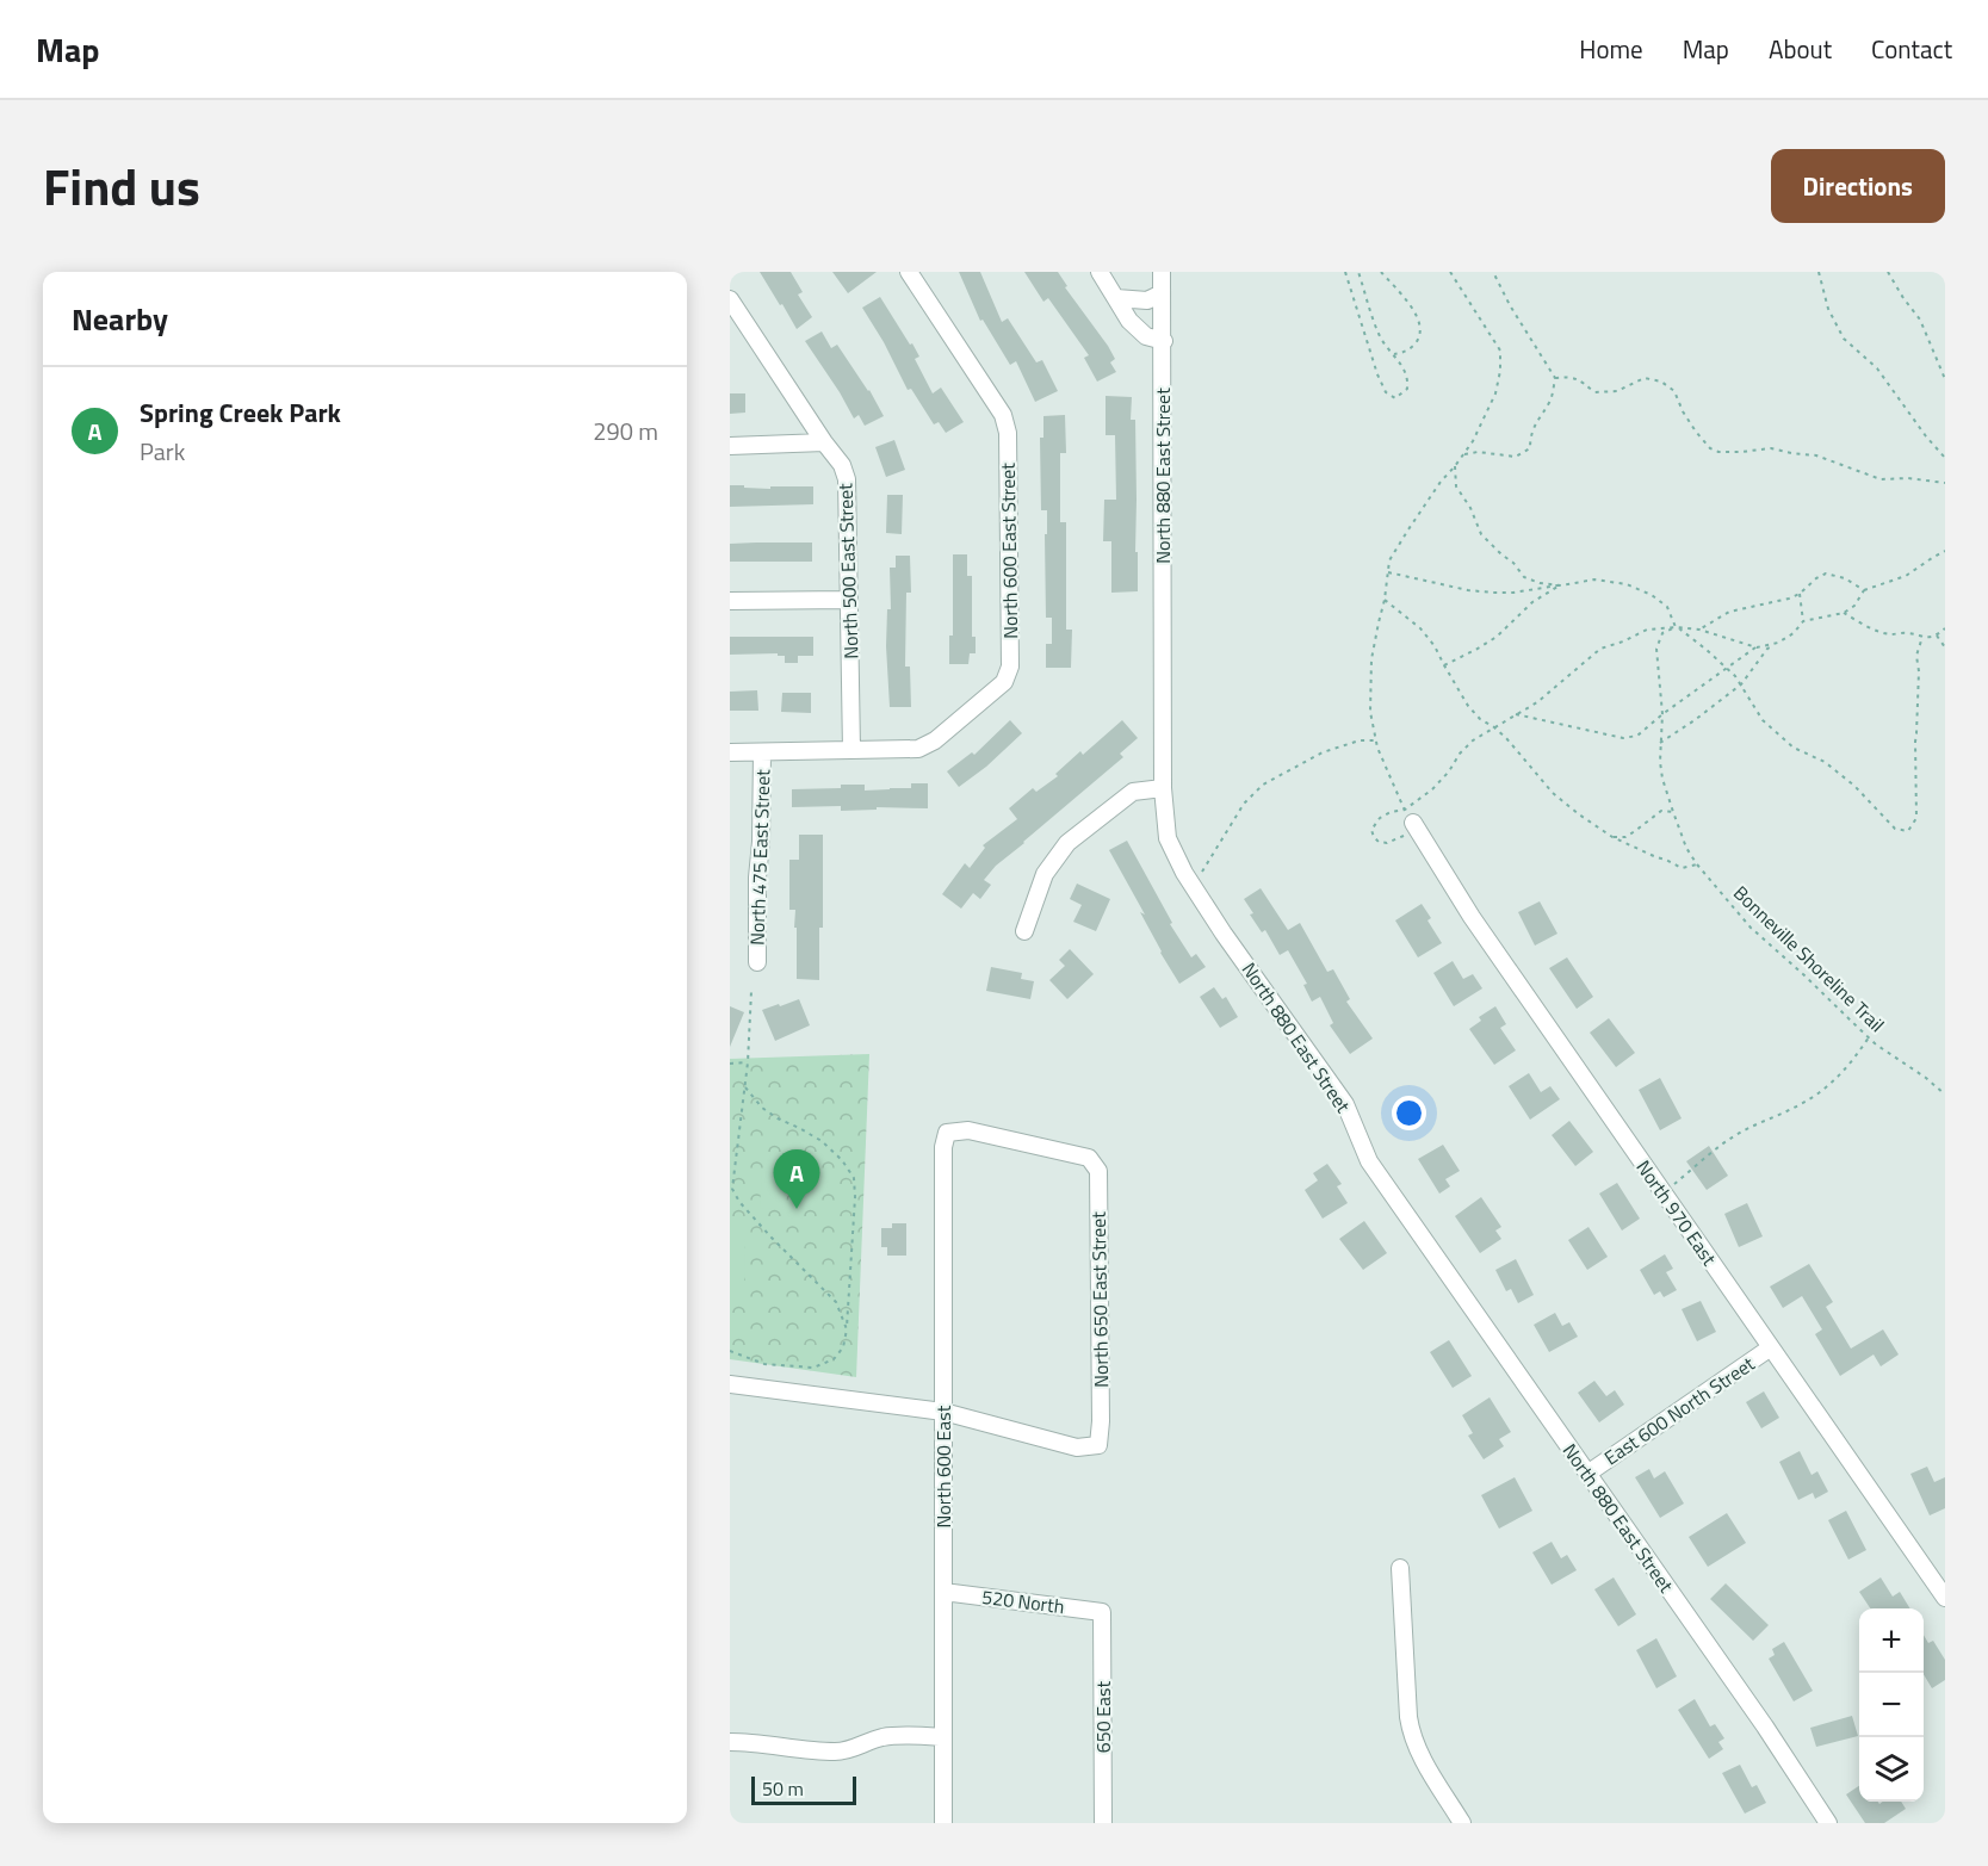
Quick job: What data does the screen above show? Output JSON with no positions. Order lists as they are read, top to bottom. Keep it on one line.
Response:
{"streets":{"street":["North 880 East Street","North 600 East Street","North 500 East Street","North 475 East Street","North 970 East","North 650 East Street","East 600 North Street","North 600 East","520 North","650 East"],"path":["Bonneville Shoreline Trail"]},"crossings":[["North 880 East Street","East 600 North Street"],["North 600 East Street","North 500 East Street"],["North 600 East Street","North 475 East Street"],["North 970 East","East 600 North Street"],["North 650 East Street","North 600 East"],["North 600 East","520 North"],["520 North","650 East"]],"scale_bar":"50 m","page":{"header":"Map","nav":["Home","Map","About","Contact"],"title":"Find us","buttons":"Directions","heading":"Nearby","list":[{"mark":"A","name":"Spring Creek Park","note":"Park","value":"290 m"}],"pins":"A","map_buttons":["+","−"],"scale":"50 m"}}
